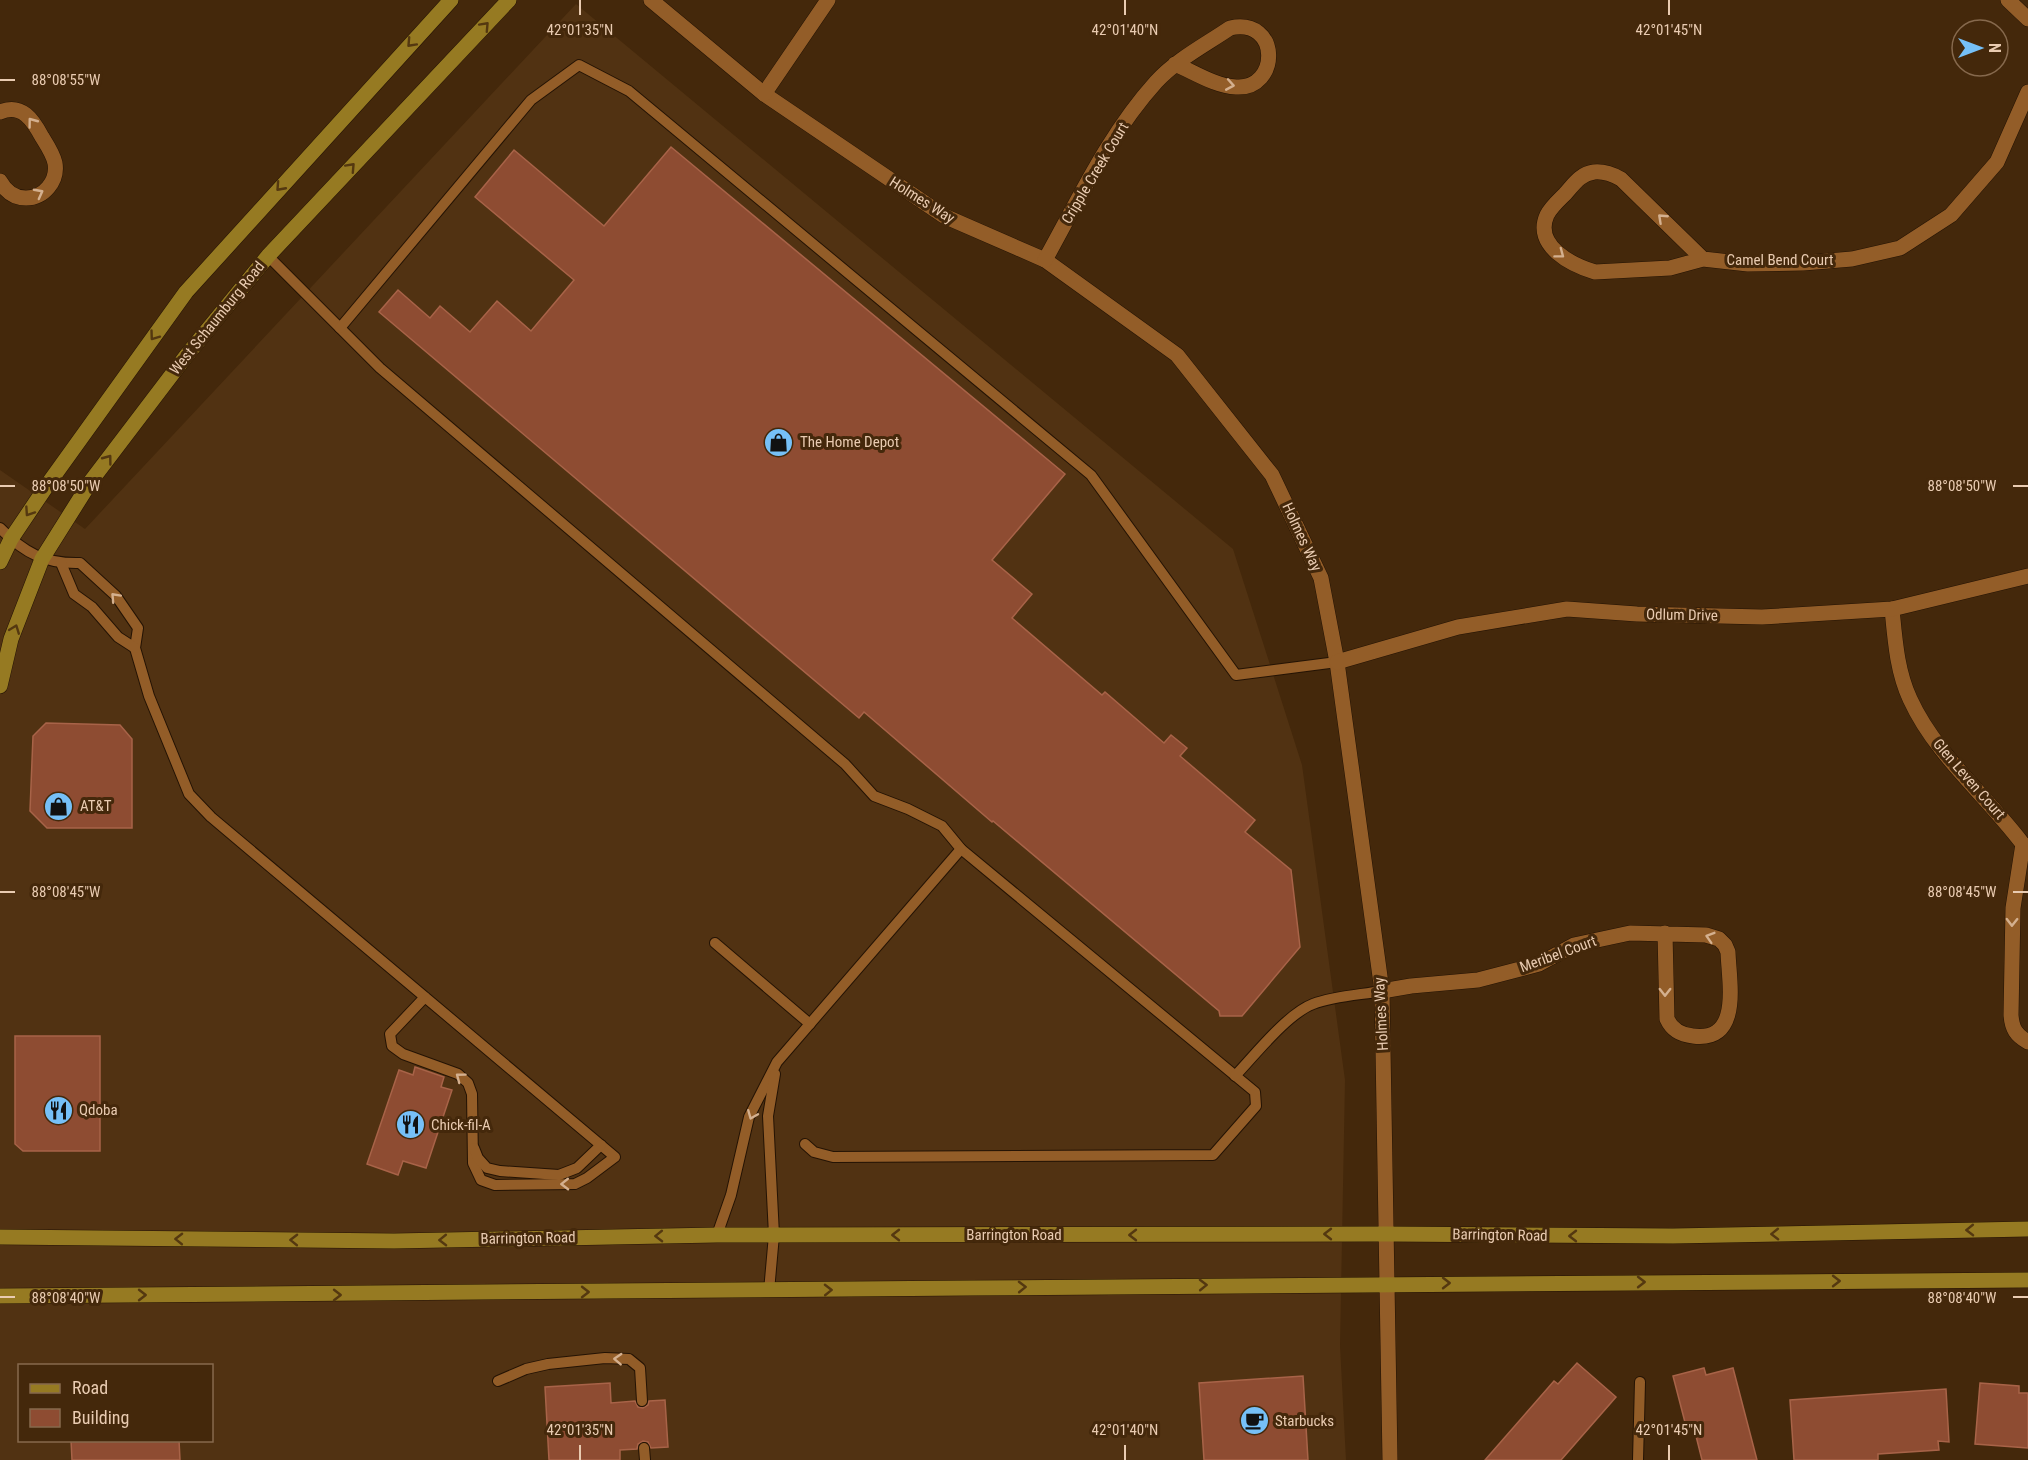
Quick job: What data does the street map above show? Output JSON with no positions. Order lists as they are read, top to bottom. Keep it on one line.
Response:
{"streets":{"main road":["West Schaumburg Road","Barrington Road"],"street":["Cripple Creek Court","Holmes Way","Camel Bend Court","Odlum Drive","Glen Leven Court","Meribel Court"]},"crossings":[["Cripple Creek Court","Holmes Way"],["Holmes Way","Odlum Drive"],["Holmes Way","Meribel Court"],["Holmes Way","Barrington Road"],["Odlum Drive","Glen Leven Court"]],"one_way":["Glen Leven Court"],"places":{"shop":["The Home Depot","AT&T"],"restaurant":["Qdoba","Chick-fil-A"],"cafe":["Starbucks"]},"legend":["Road","Building"],"north":"right","coordinates":["42°01'35\"N","42°01'40\"N","42°01'45\"N","88°08'55\"W","88°08'50\"W","88°08'45\"W","88°08'40\"W"]}
